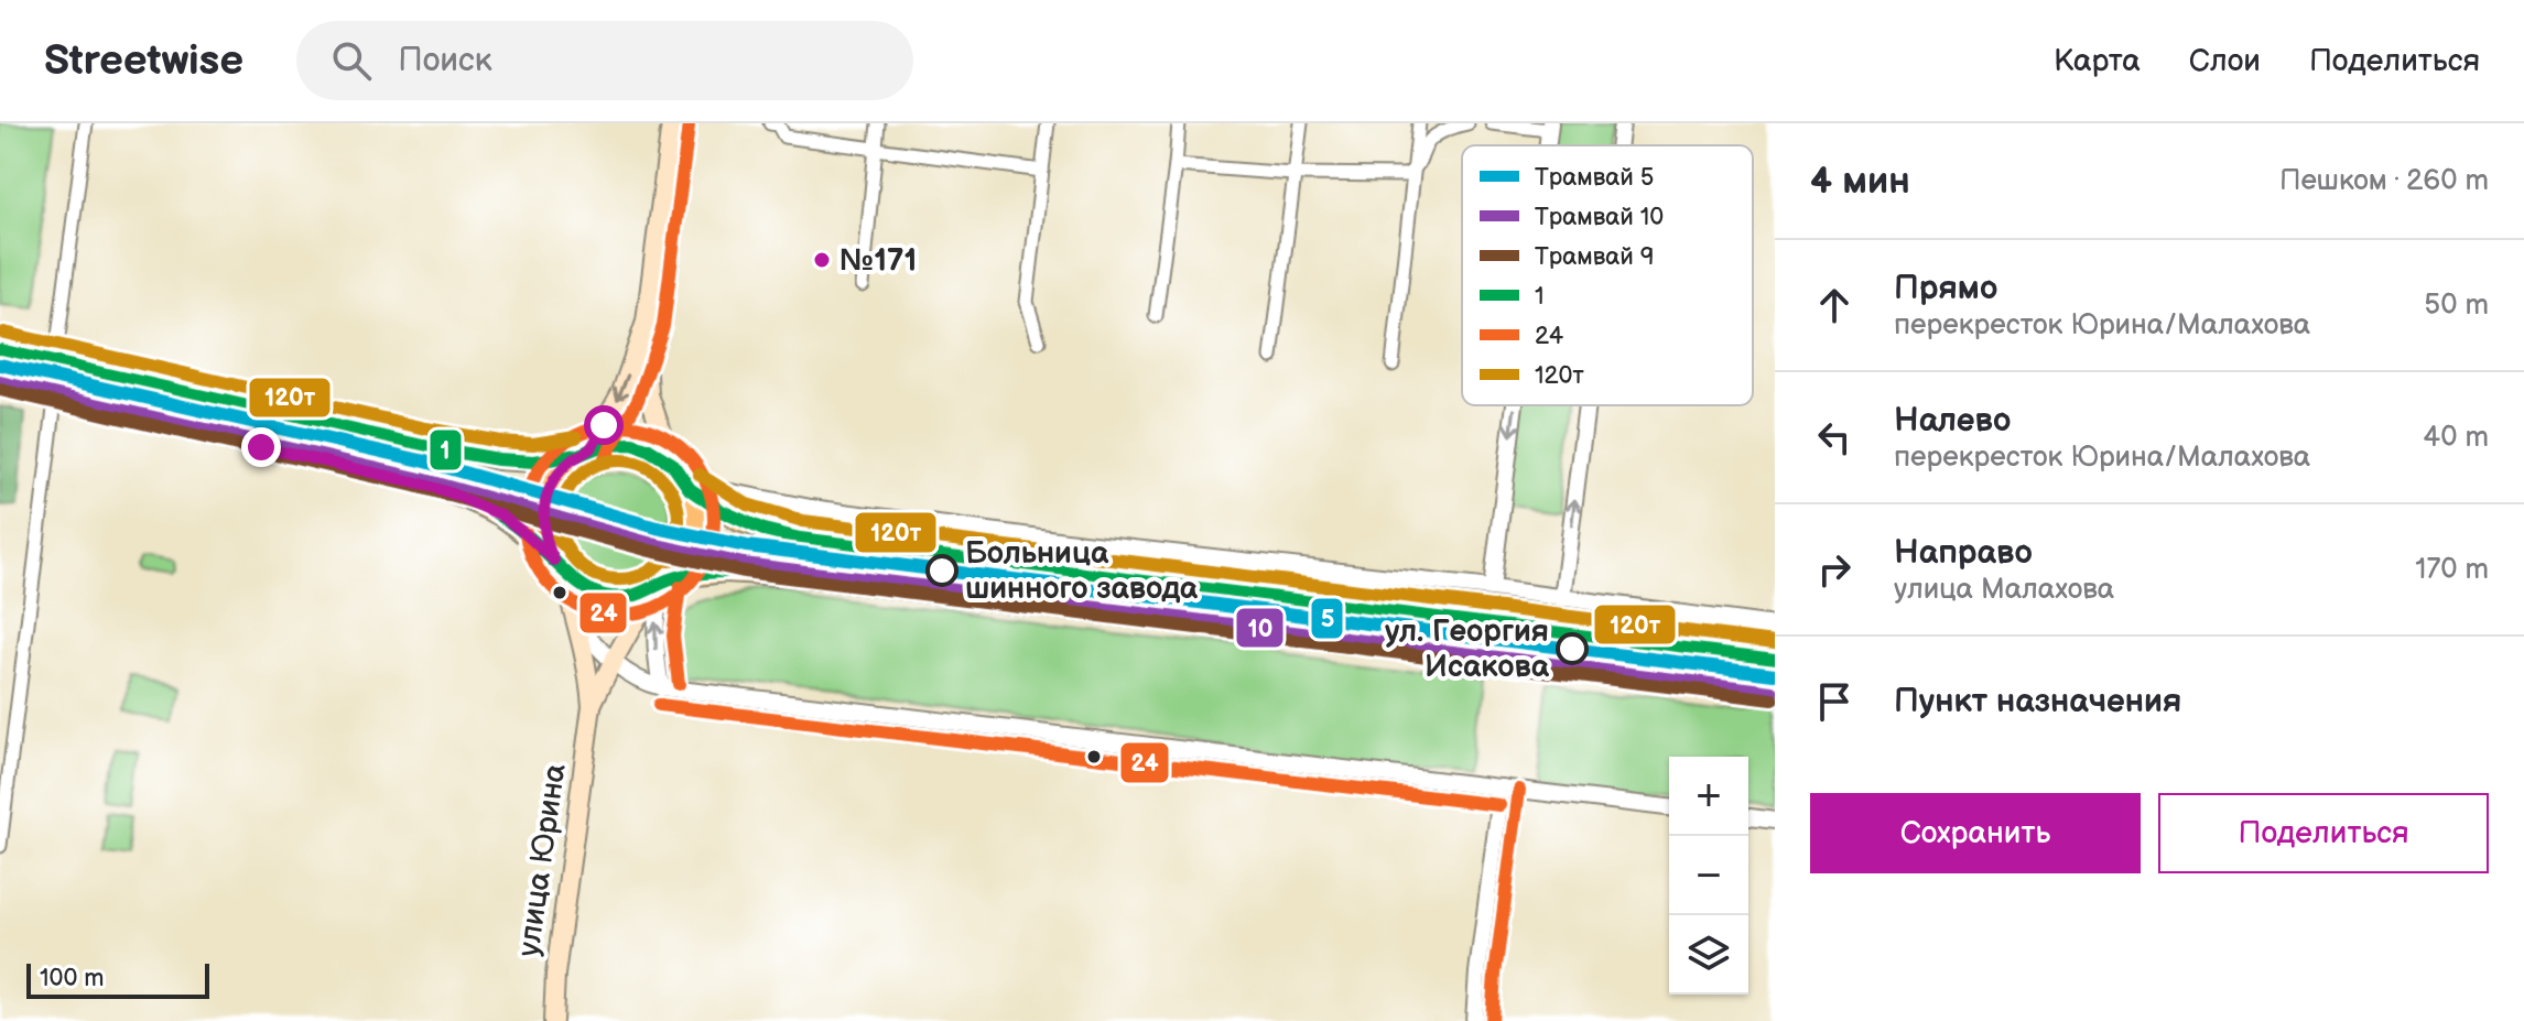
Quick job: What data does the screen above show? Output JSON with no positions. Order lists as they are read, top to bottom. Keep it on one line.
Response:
{"streets":{"main road":["улица Юрина"]},"places":["№171","Больница шинного завода","ул. Георгия Исакова"],"lines":["transit line 24","transit line 120т","transit line 1","tram line 5","tram line 10","tram line 9"],"legend":["Трамвай 5","Трамвай 10","Трамвай 9","1","24","120т"],"scale_bar":"100 m","page":{"header":"Streetwise","search":"Поиск","nav":["Карта","Слои","Поделиться"],"heading":["4 мин","Пешком · 260 m"],"list":[["Прямо","перекресток Юрина/Малахова","50 m"],["Налево","перекресток Юрина/Малахова","40 m"],["Направо","улица Малахова","170 m"],"Пункт назначения"],"map_buttons":["+","−"],"buttons":["Сохранить","Поделиться"],"scale":"100 m"}}
